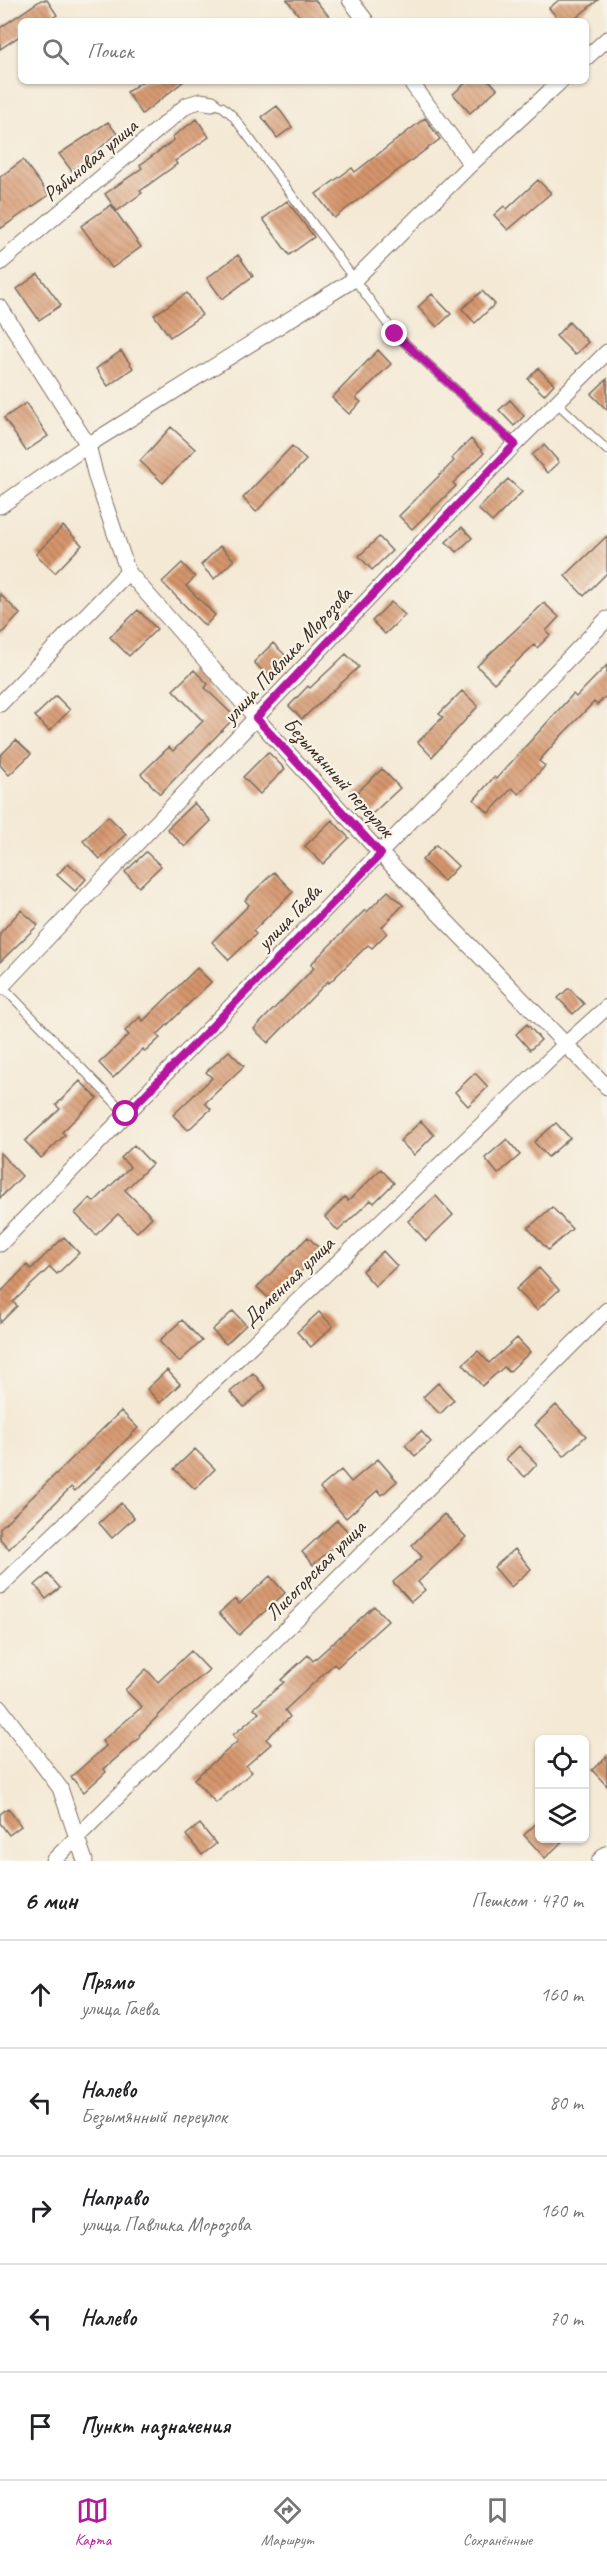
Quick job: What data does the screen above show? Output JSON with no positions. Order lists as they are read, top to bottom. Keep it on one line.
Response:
{"streets":{"street":["Рябиновая улица","улица Павлика Морозова","Безымянный переулок","улица Гаева","Доменная улица","Лисогорская улица"]},"crossings":[["улица Павлика Морозова","Безымянный переулок"],["Безымянный переулок","улица Гаева"],["Безымянный переулок","Доменная улица"]],"page":{"search":"Поиск","heading":["6 мин","Пешком · 470 m"],"list":[["Прямо","улица Гаева","160 m"],["Налево","Безымянный переулок","80 m"],["Направо","улица Павлика Морозова","160 m"],["Налево","70 m"],"Пункт назначения"],"nav":["Карта","Маршрут","Сохранённые"]}}
